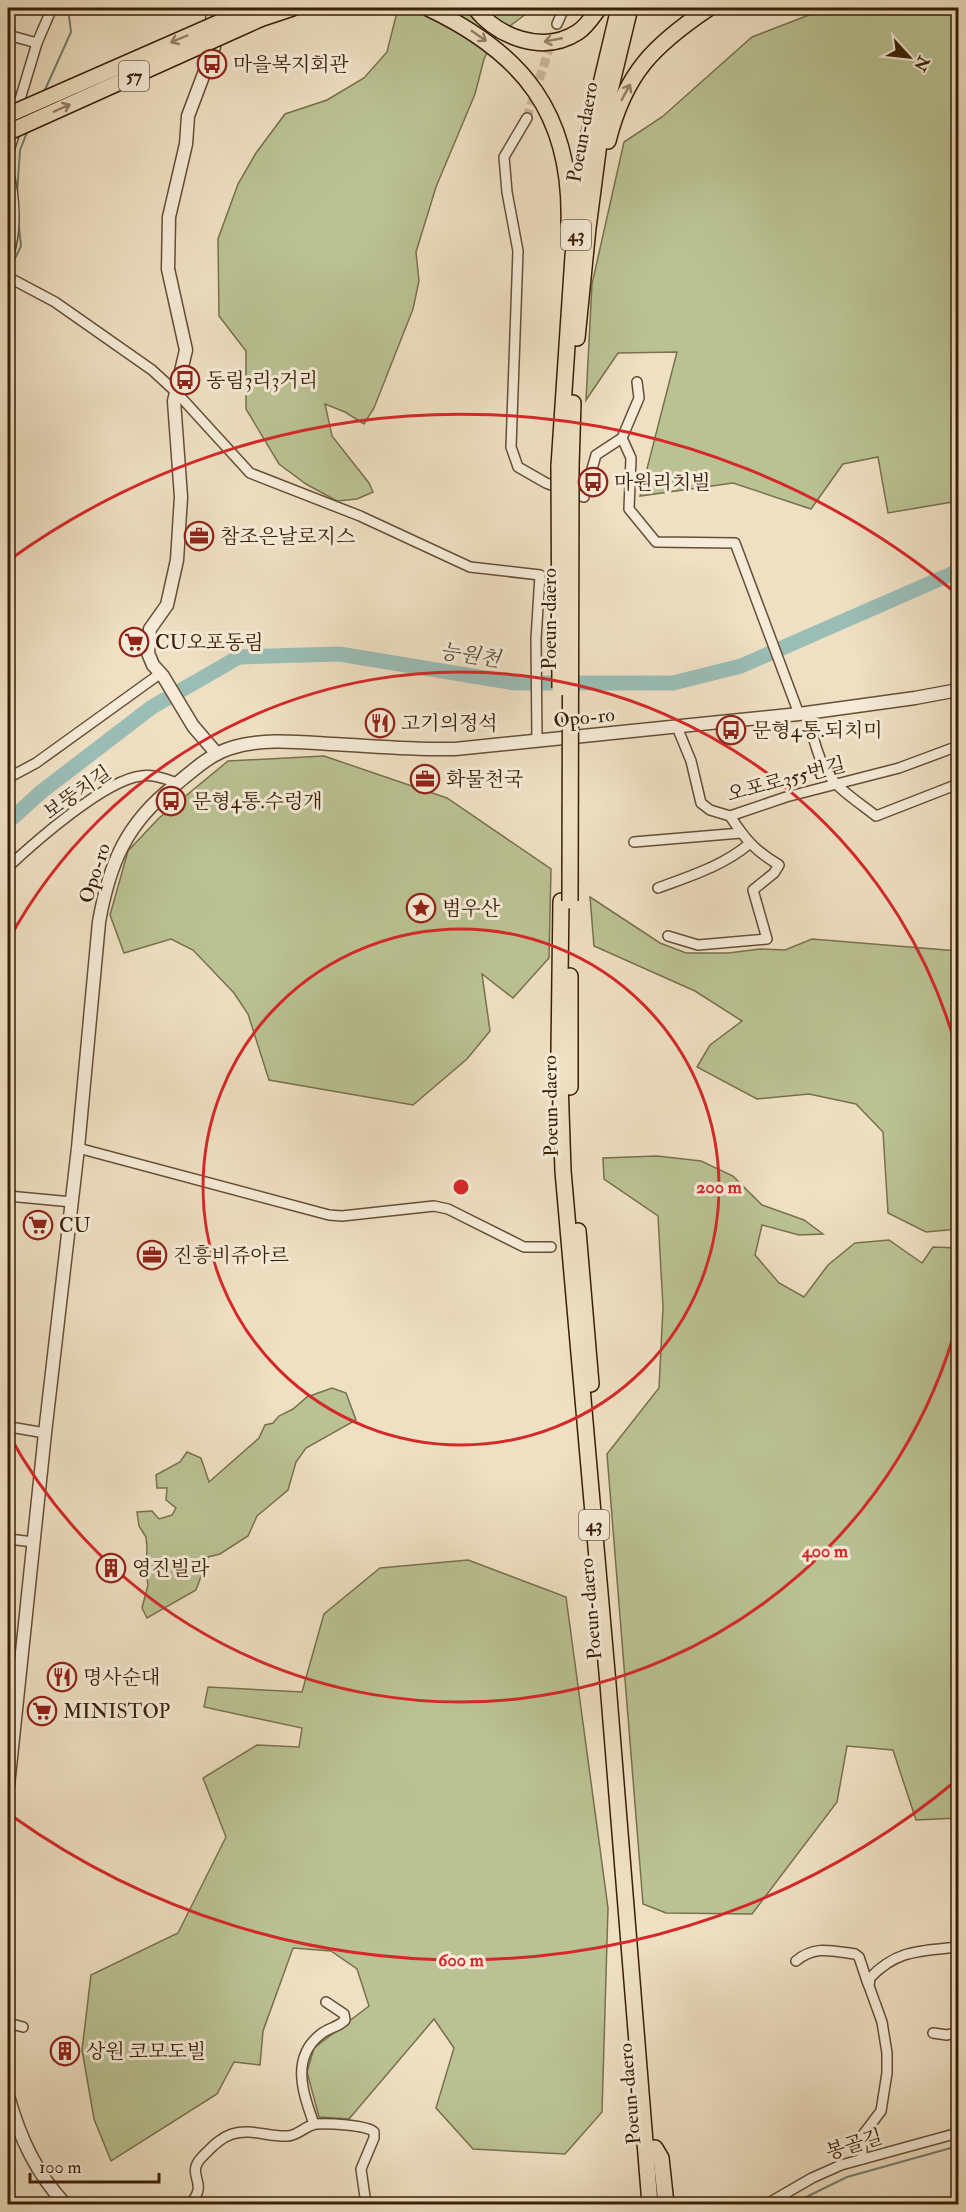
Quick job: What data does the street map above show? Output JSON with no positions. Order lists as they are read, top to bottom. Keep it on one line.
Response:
{"streets":{"highway":["57","Poeun-daero","43"],"street":["Opo-ro","오포로355번길","보뚱치길","봉골길"]},"crossings":[["Poeun-daero","43"],["Opo-ro","오포로355번길"],["Opo-ro","보뚱치길"]],"water":["능원천"],"places":{"bus stop":["마을복지회관","동림3리3거리","마원리치빌","문형4통.되치미","문형4통.수렁개"],"office":["참조은날로지스","화물천국","진흥비쥬아르"],"supermarket":["CU오포동림","CU","MINISTOP"],"restaurant":["고기의정석","명사순대"],"place":["범우산"],"building":["영진빌라","상원 코모도빌"]},"scale_bar":"100 m","north":"bottom right","rings":["200 m","400 m","600 m"]}
